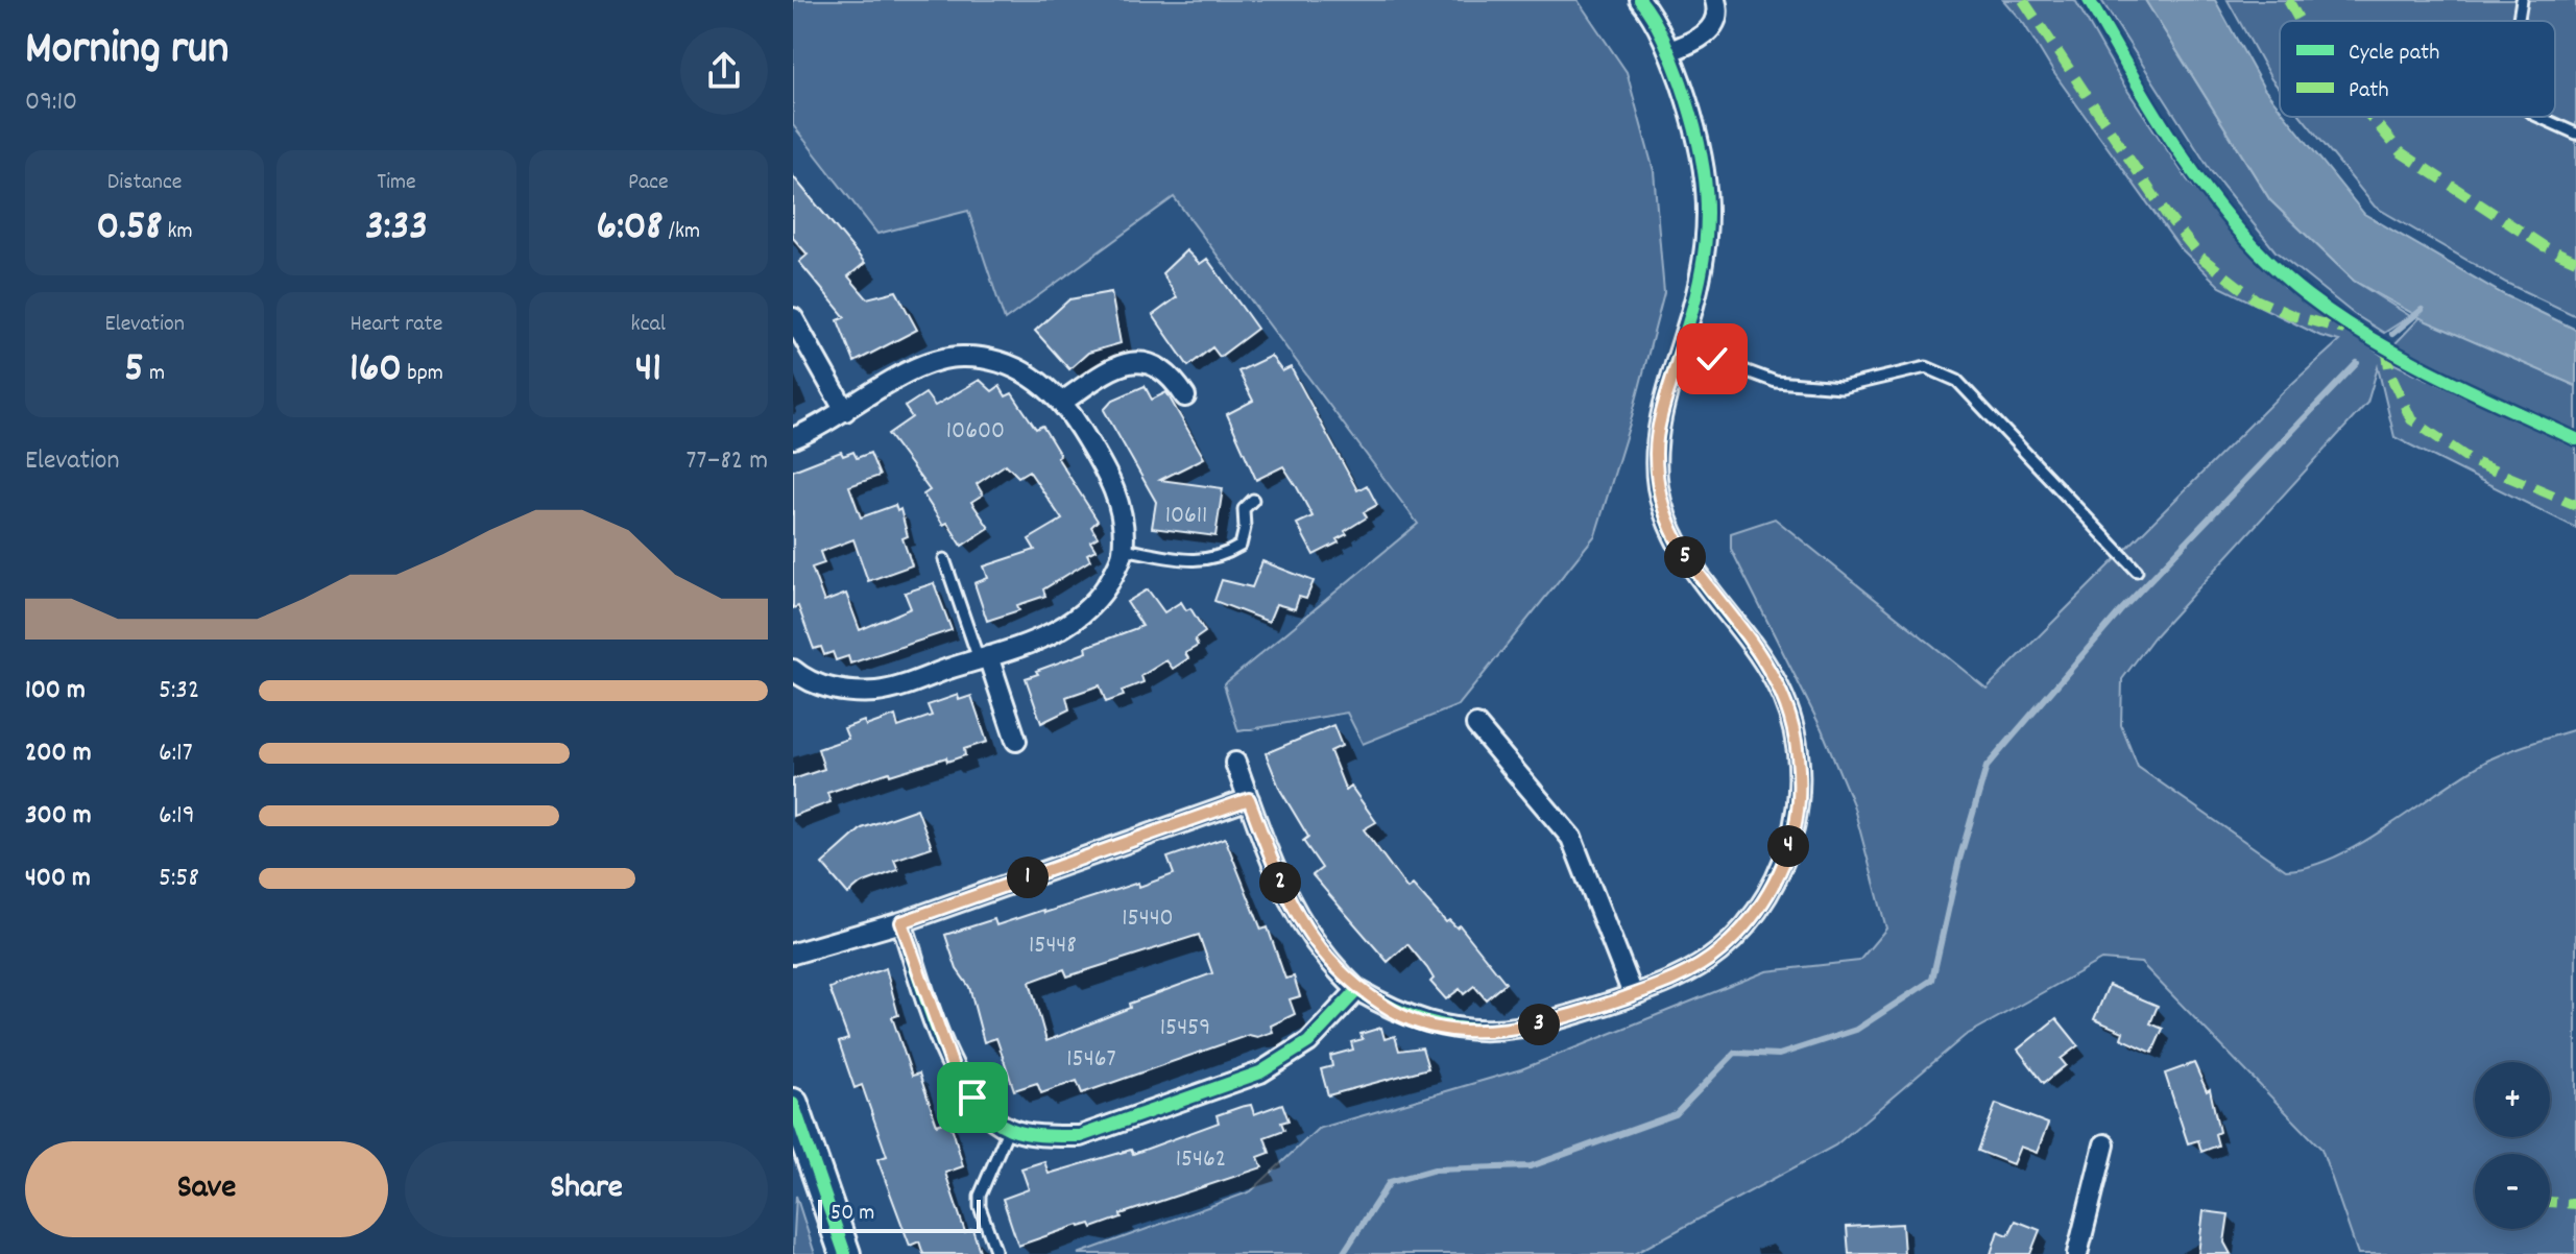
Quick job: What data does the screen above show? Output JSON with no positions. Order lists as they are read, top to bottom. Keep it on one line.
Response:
{"house_numbers":["10600","10611","15440","15448","15459","15467","15462"],"legend":["Cycle path","Path"],"scale_bar":"50 m","page":{"heading":["Morning run","09:10"],"stats":[["Distance","0.58 km"],["Time","3:33"],["Pace","6:08 /km"],["Elevation","5 m"],["Heart rate","160 bpm"],["kcal","41"]],"chart":["Elevation","77–82 m"],"pins":["5","4","1","2","3"],"list":[{"name":"100 m","note":"5:32"},{"name":"200 m","note":"6:17"},{"name":"300 m","note":"6:19"},{"name":"400 m","note":"5:58"}],"map_buttons":["+","−"],"buttons":["Save","Share"],"scale":"50 m"}}
